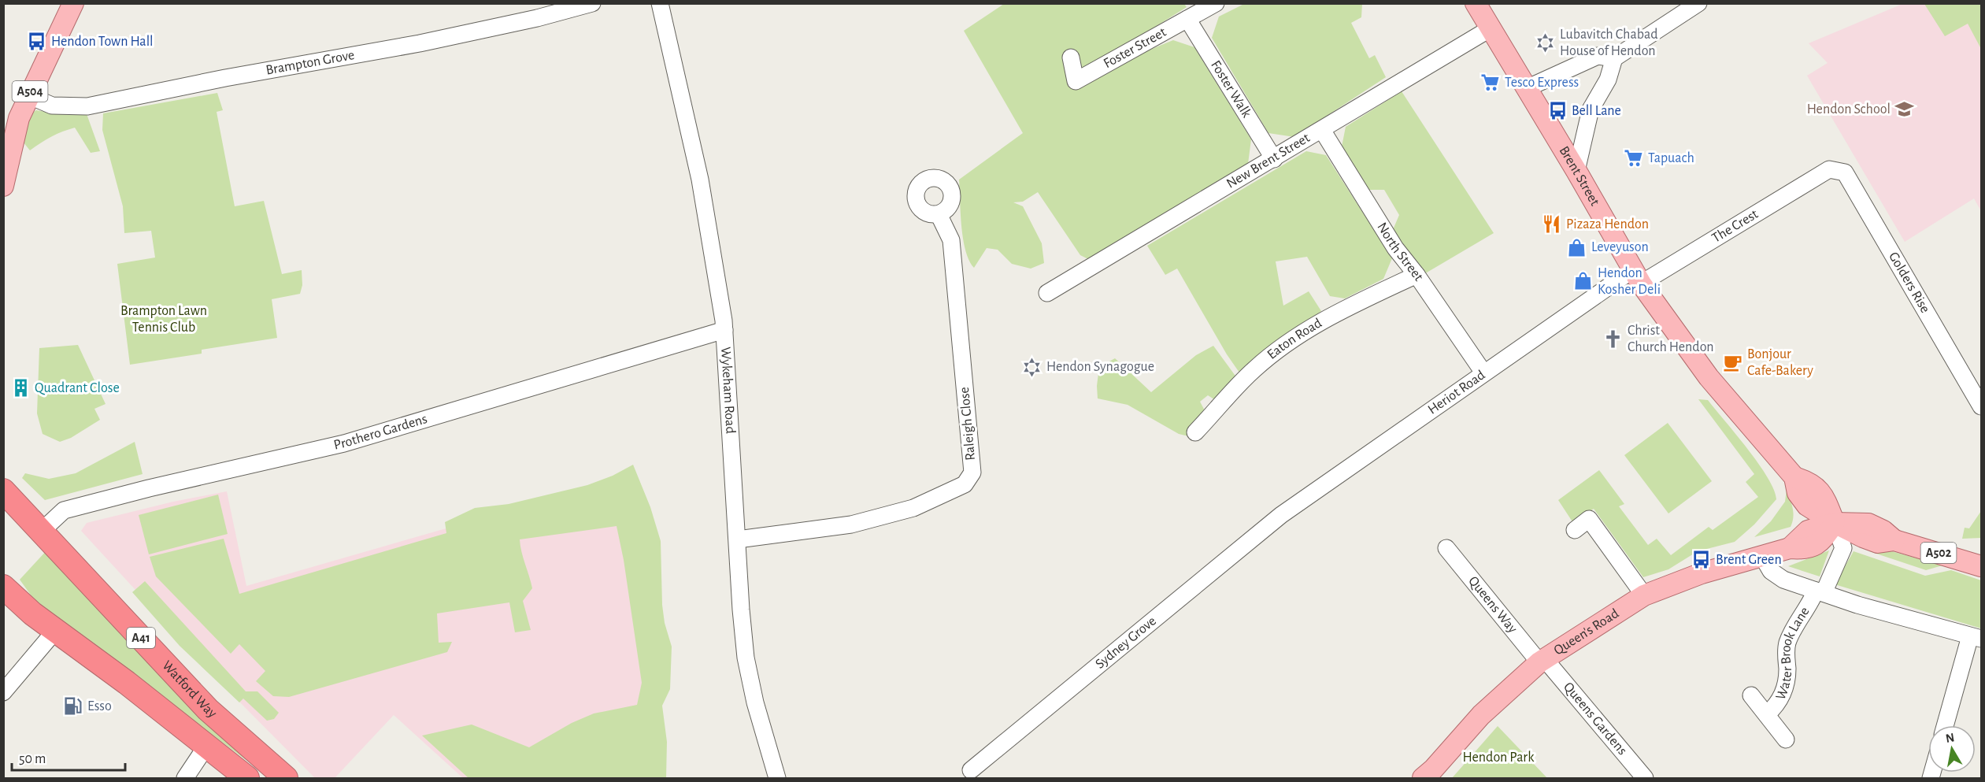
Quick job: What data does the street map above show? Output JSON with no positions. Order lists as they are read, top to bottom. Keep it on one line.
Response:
{"streets":{"highway":["A41","Watford Way"],"main road":["A504","Brent Street","A502","Queen's Road"],"street":["Foster Street","Brampton Grove","Foster Walk","New Brent Street","The Crest","North Street","Golders Rise","Eaton Road","Wykeham Road","Heriot Road","Raleigh Close","Prothero Gardens","Queens Way","Sydney Grove","Water Brook Lane","Queens Gardens"]},"crossings":[["Foster Street","Foster Walk"],["Brampton Grove","A504"],["Foster Walk","New Brent Street"],["New Brent Street","Brent Street"],["New Brent Street","North Street"],["Brent Street","The Crest"],["Brent Street","Heriot Road"],["Brent Street","Queen's Road"],["Brent Street","Water Brook Lane"],["The Crest","Golders Rise"],["The Crest","Heriot Road"],["North Street","Eaton Road"],["North Street","Heriot Road"],["Wykeham Road","Raleigh Close"],["Wykeham Road","Prothero Gardens"],["Heriot Road","Sydney Grove"],["Prothero Gardens","Watford Way"],["Queens Way","Queen's Road"],["Queens Way","Queens Gardens"],["Queen's Road","Water Brook Lane"],["Queen's Road","Queens Gardens"]],"parks":["Brampton Lawn Tennis Club","Hendon Park"],"places":{"bus stop":["Hendon Town Hall","Bell Lane","Brent Green"],"synagogue":["Lubavitch Chabad House of Hendon","Hendon Synagogue"],"supermarket":["Tesco Express","Tapuach"],"school or university":["Hendon School"],"restaurant":["Pizaza Hendon"],"shop":["Leveyuson","Hendon Kosher Deli"],"church":["Christ Church Hendon"],"cafe":["Bonjour Cafe-Bakery"],"building":["Quadrant Close"],"fuel station":["Esso"]},"scale_bar":"50 m","north":"top"}
